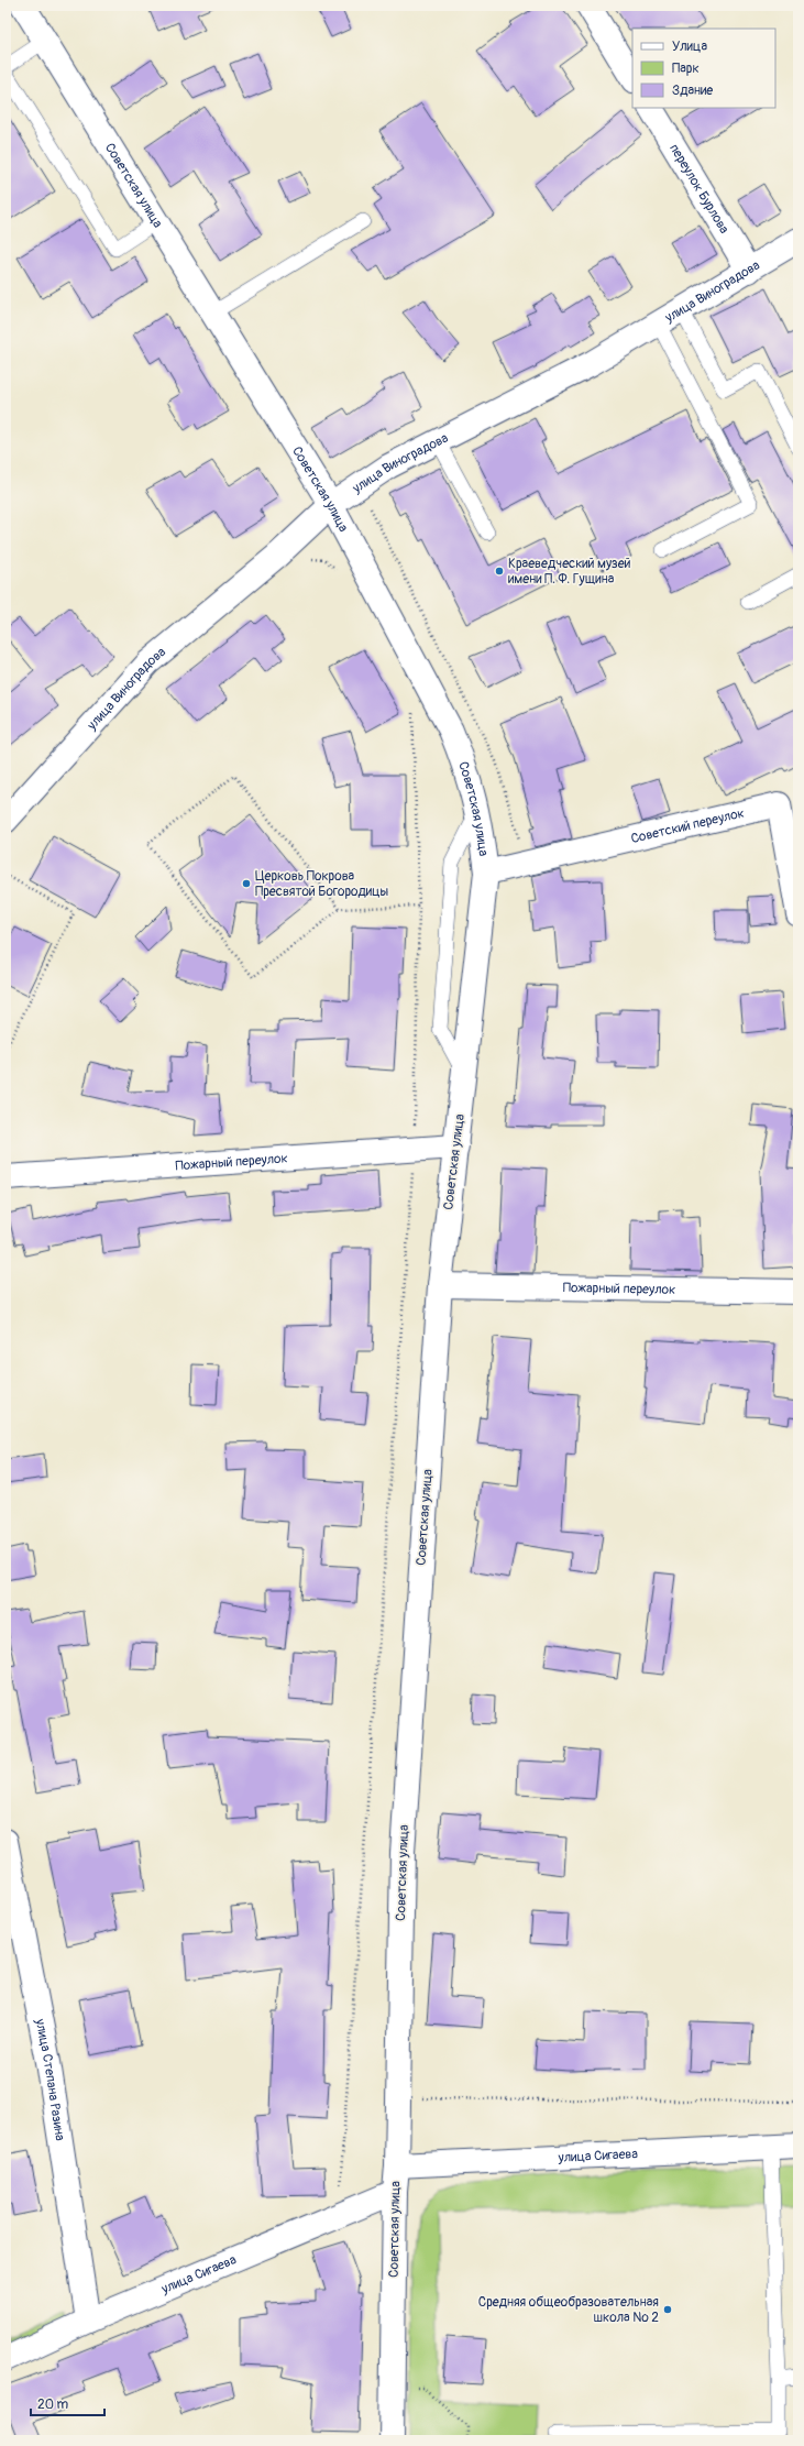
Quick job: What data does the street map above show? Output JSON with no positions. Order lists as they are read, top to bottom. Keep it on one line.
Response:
{"streets":{"street":["Советская улица","переулок Бурлова","улица Виноградова","Советский переулок","Пожарный переулок","улица Степана Разина","улица Сигаева"]},"crossings":[["Советская улица","улица Виноградова"],["Советская улица","Советский переулок"],["Советская улица","Пожарный переулок"],["Советская улица","улица Сигаева"],["переулок Бурлова","улица Виноградова"],["улица Степана Разина","улица Сигаева"]],"places":["Краеведческий музей имени П. Ф. Гущина","Церковь Покрова Пресвятой Богородицы","Средняя общеобразовательная школа № 2"],"legend":["Улица","Парк","Здание"],"scale_bar":"20 m"}
